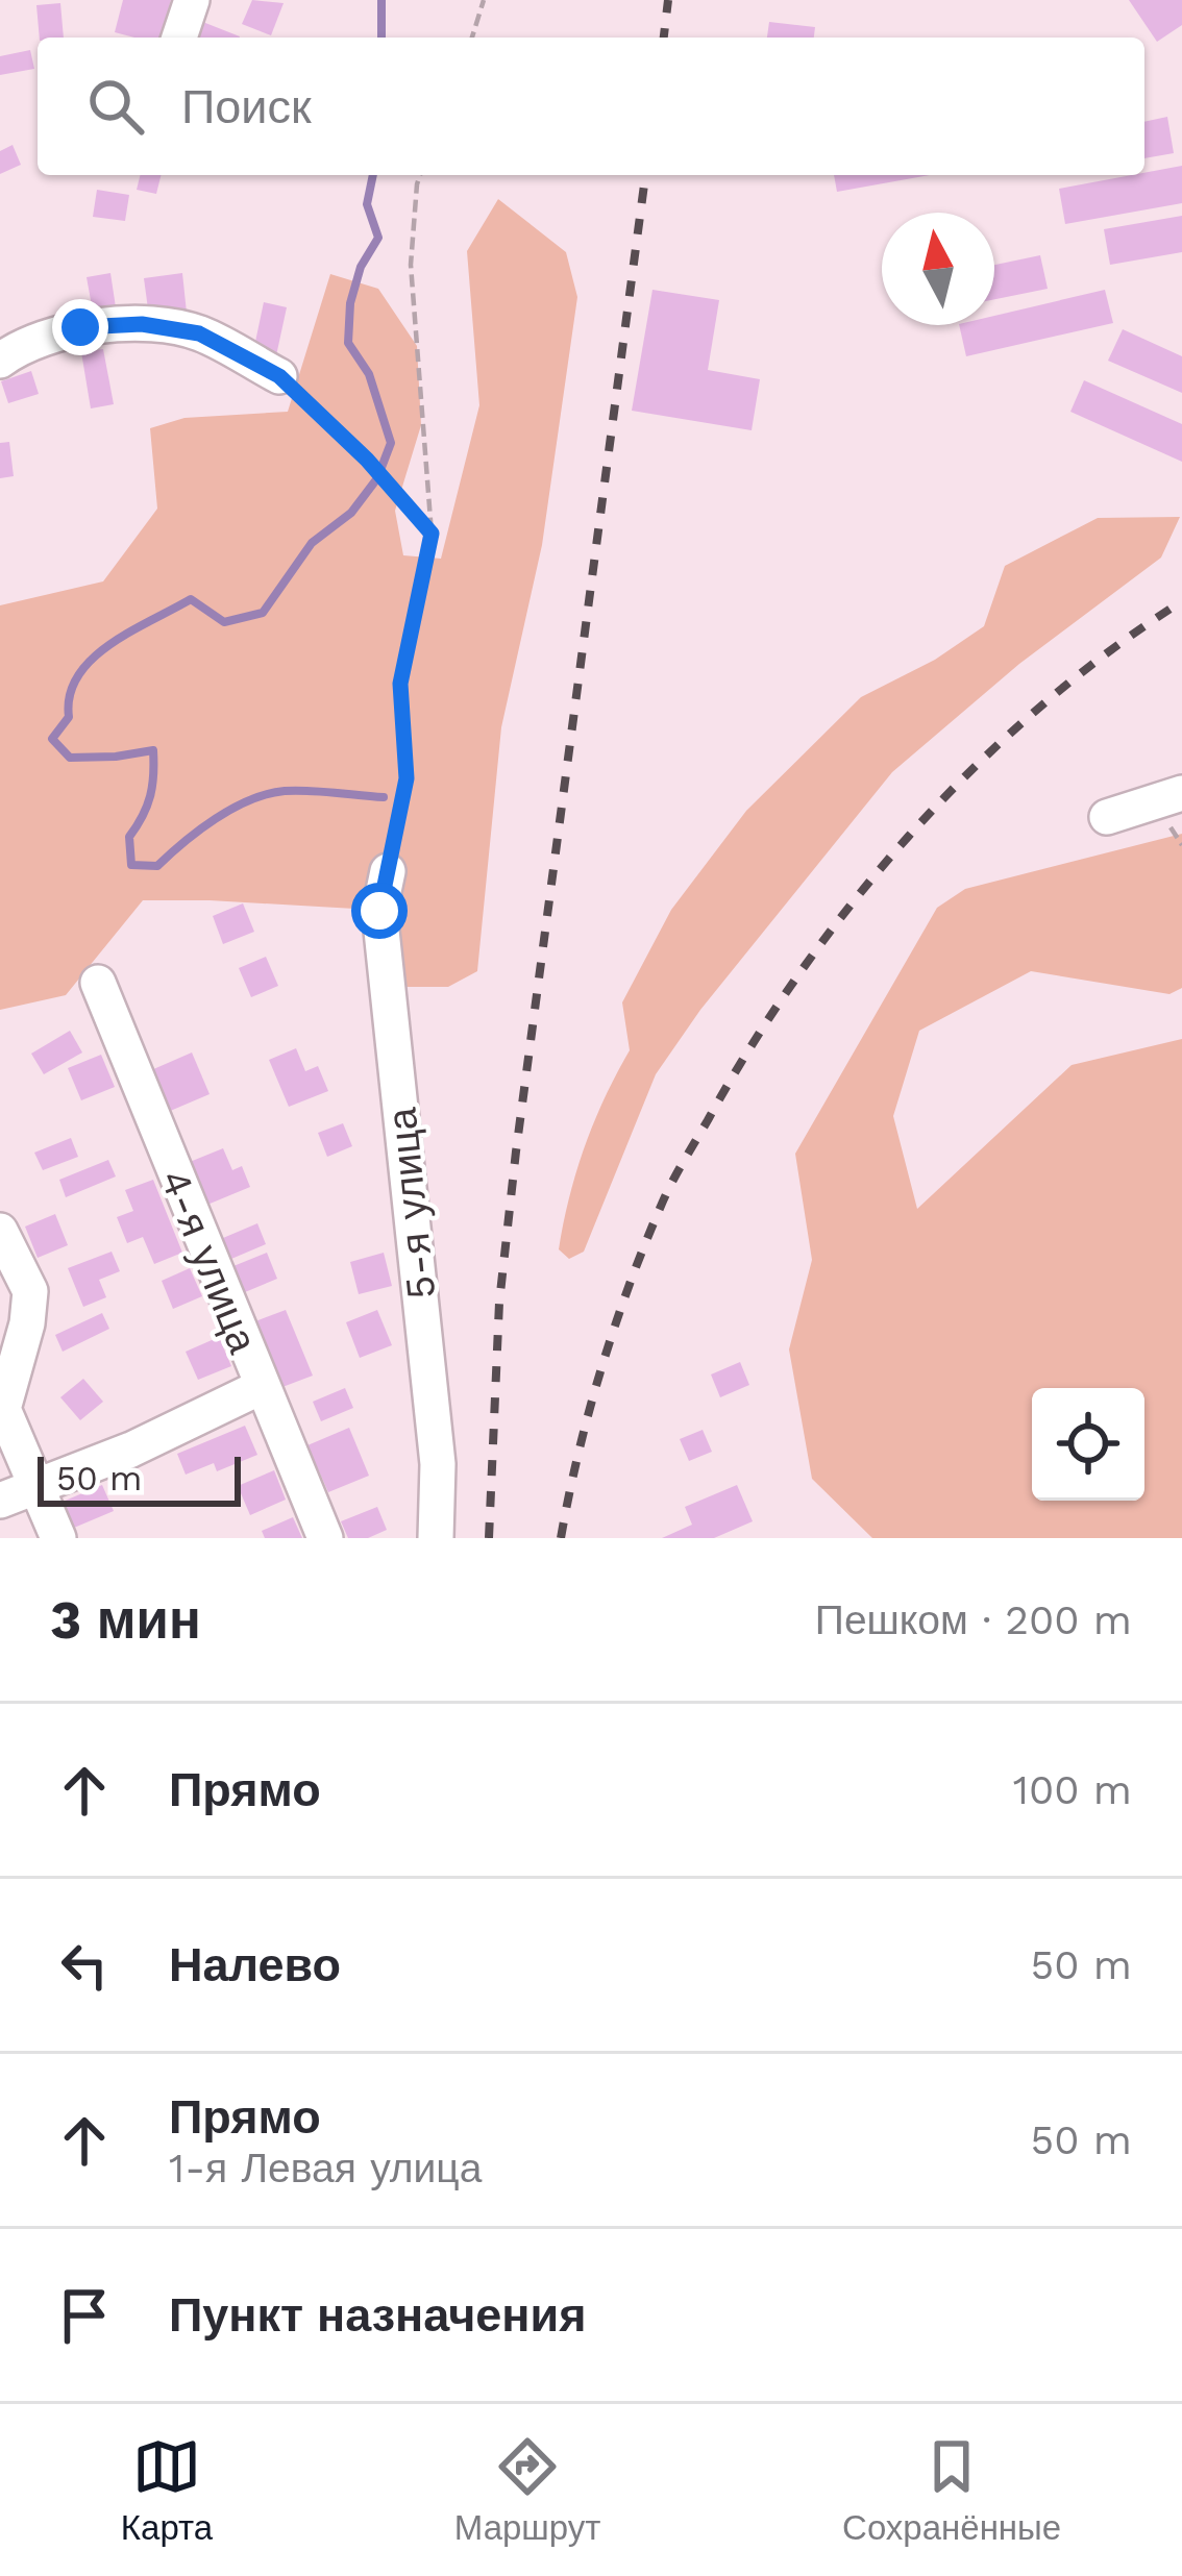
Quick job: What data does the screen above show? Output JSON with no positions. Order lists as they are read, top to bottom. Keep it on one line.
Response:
{"streets":{"street":["5-я улица","4-я улица"]},"scale_bar":"50 m","north":"top","page":{"search":"Поиск","scale":"50 m","heading":["3 мин","Пешком · 200 m"],"list":[["Прямо","100 m"],["Налево","50 m"],["Прямо","1-я Левая улица","50 m"],"Пункт назначения"],"nav":["Карта","Маршрут","Сохранённые"]}}
